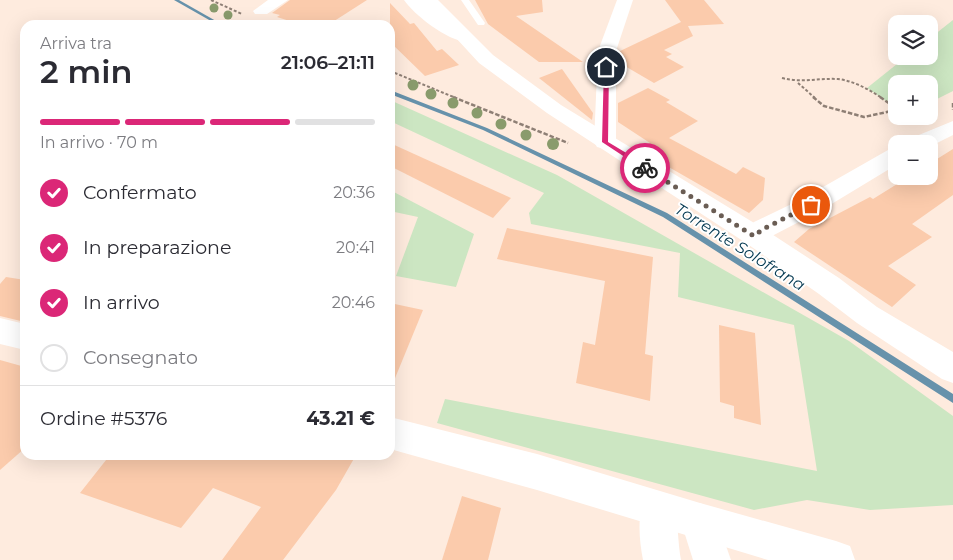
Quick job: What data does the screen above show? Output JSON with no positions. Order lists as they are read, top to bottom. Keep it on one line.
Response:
{"water":["Torrente Solofrana"],"page":{"map_buttons":["+","−"],"heading":["2 min","Arriva tra","21:06–21:11"],"panel":["Ordine #5376","43.21 €"],"bar":"In arrivo · 70 m","list":[["Confermato","20:36"],["In preparazione","20:41"],["In arrivo","20:46"],"Consegnato"]}}
